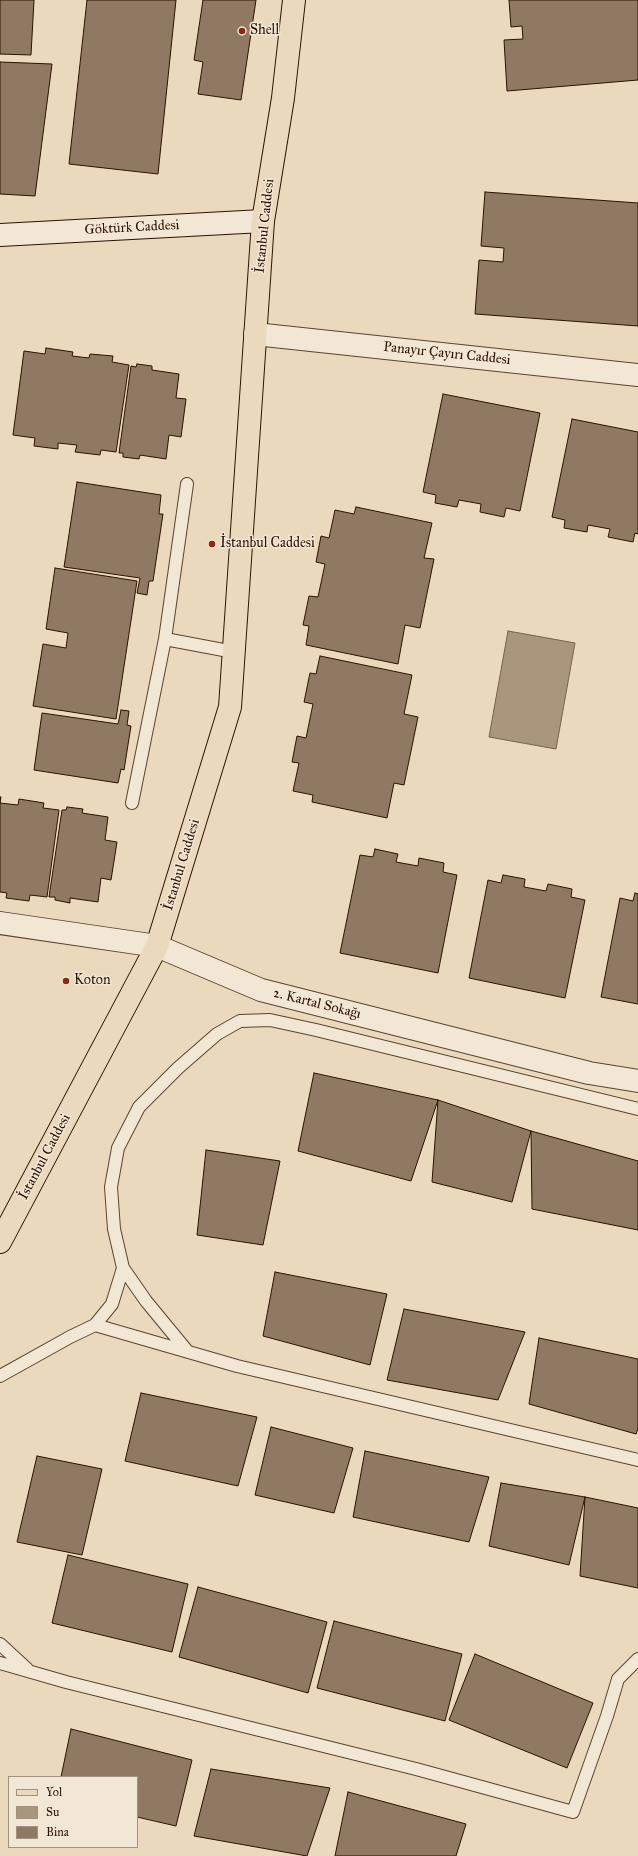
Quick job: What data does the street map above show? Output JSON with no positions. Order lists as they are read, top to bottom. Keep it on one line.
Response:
{"streets":{"main road":["İstanbul Caddesi"],"street":["Göktürk Caddesi","Panayır Çayırı Caddesi","2. Kartal Sokağı"]},"crossings":[["İstanbul Caddesi","Göktürk Caddesi"],["İstanbul Caddesi","Panayır Çayırı Caddesi"],["İstanbul Caddesi","2. Kartal Sokağı"]],"places":["Shell","İstanbul Caddesi","Koton"],"legend":["Yol","Su","Bina"]}
